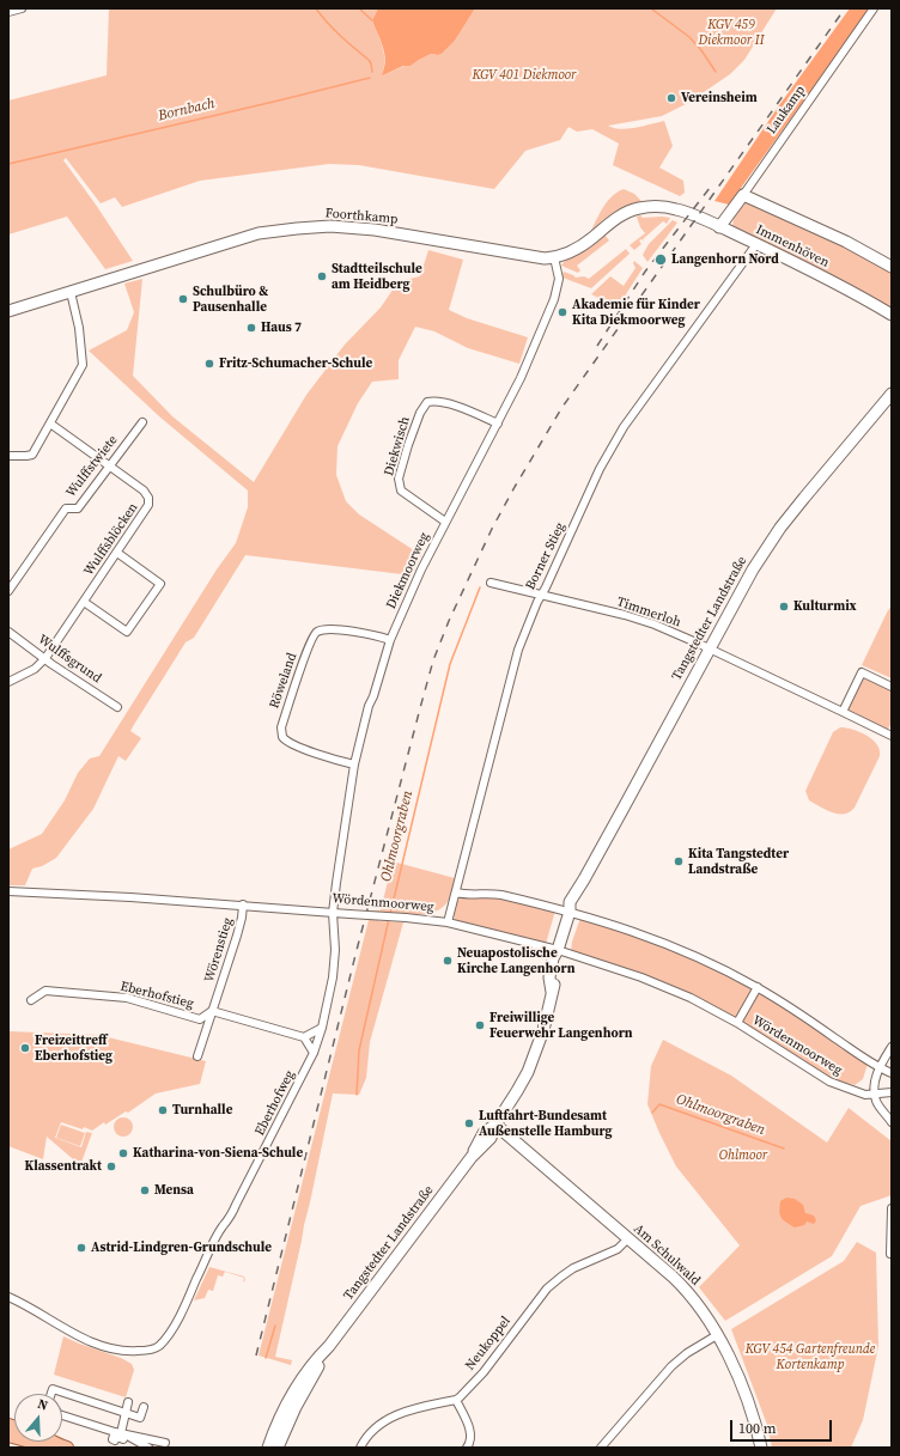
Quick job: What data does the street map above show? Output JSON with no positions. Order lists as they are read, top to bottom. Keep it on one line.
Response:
{"streets":{"street":["Laukamp","Foorthkamp","Immenhöven","Diekwisch","Wulffstwiete","Wulffsblöcken","Borner Stieg","Diekmoorweg","Timmerloh","Tangstedter Landstraße","Wulffsgrund","Röweland","Wördenmoorweg","Wörenstieg","Eberhofstieg","Eberhofweg","Am Schulwald","Neukoppel"]},"crossings":[["Laukamp","Immenhöven"],["Foorthkamp","Immenhöven"],["Foorthkamp","Diekmoorweg"],["Immenhöven","Borner Stieg"],["Diekwisch","Diekmoorweg"],["Wulffstwiete","Wulffsblöcken"],["Wulffsblöcken","Wulffsgrund"],["Borner Stieg","Timmerloh"],["Borner Stieg","Wördenmoorweg"],["Diekmoorweg","Röweland"],["Diekmoorweg","Wördenmoorweg"],["Diekmoorweg","Eberhofweg"],["Timmerloh","Tangstedter Landstraße"],["Tangstedter Landstraße","Wördenmoorweg"],["Tangstedter Landstraße","Am Schulwald"],["Wördenmoorweg","Wörenstieg"],["Wördenmoorweg","Eberhofweg"],["Wörenstieg","Eberhofstieg"],["Am Schulwald","Neukoppel"]],"water":["Bornbach","Ohlmoorgraben"],"parks":["KGV 459 Diekmoor II","KGV 401 Diekmoor","Ohlmoor","KGV 454 Gartenfreunde Kortenkamp"],"places":["Vereinsheim","Langenhorn Nord","Stadtteilschule am Heidberg","Schulbüro & Pausenhalle","Akademie für Kinder Kita Diekmoorweg","Haus 7","Fritz-Schumacher-Schule","Kulturmix","Kita Tangstedter Landstraße","Neuapostolische Kirche Langenhorn","Freiwillige Feuerwehr Langenhorn","Freizeittreff Eberhofstieg","Turnhalle","Luftfahrt-Bundesamt Außenstelle Hamburg","Katharina-von-Siena-Schule","Klassentrakt","Mensa","Astrid-Lindgren-Grundschule"],"scale_bar":"100 m","north":"top"}
